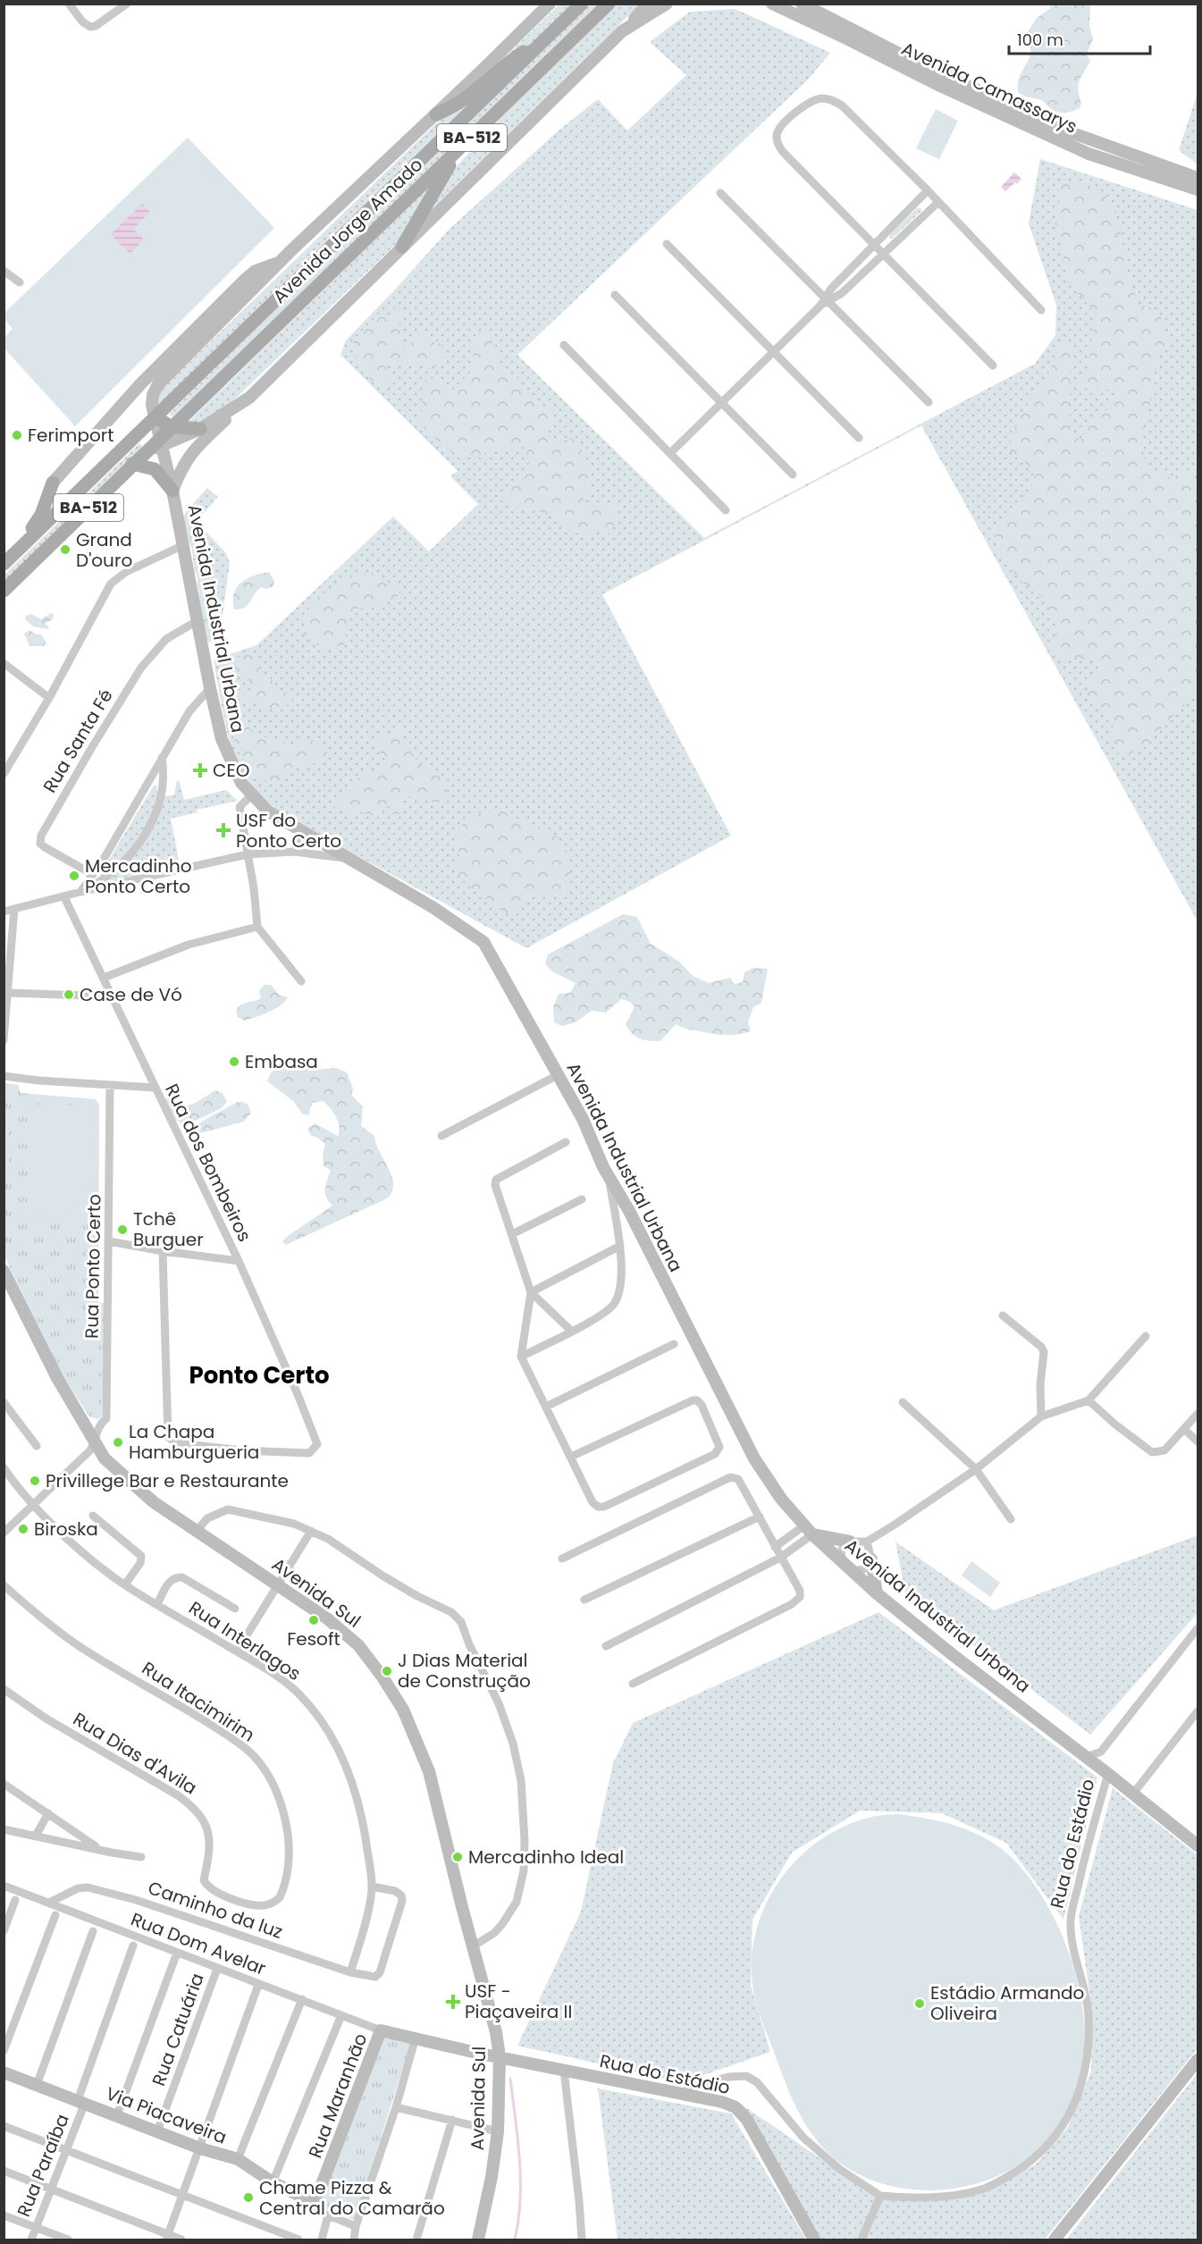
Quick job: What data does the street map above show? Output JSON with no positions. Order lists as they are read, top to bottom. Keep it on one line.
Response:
{"streets":{"main road":["BA-512","Avenida Jorge Amado"],"street":["Avenida Camassarys","Avenida Industrial Urbana","Rua Santa Fé","Rua dos Bombeiros","Rua Ponto Certo","Avenida Sul","Rua Interlagos","Rua Itacimirim","Rua Dias d'Avila","Rua do Estádio","Caminho da luz","Rua Dom Avelar","Rua Catuária","Rua Maranhão","Via Piacaveira","Rua Paraíba"]},"crossings":[["Avenida Jorge Amado","Avenida Industrial Urbana"],["Avenida Industrial Urbana","Rua Santa Fé"],["Avenida Industrial Urbana","Rua do Estádio"],["Rua Ponto Certo","Avenida Sul"],["Rua Ponto Certo","Rua Interlagos"],["Avenida Sul","Rua do Estádio"],["Rua Interlagos","Caminho da luz"],["Rua Itacimirim","Rua Dias d'Avila"],["Rua do Estádio","Rua Dom Avelar"],["Rua do Estádio","Rua Maranhão"],["Caminho da luz","Rua Dom Avelar"],["Rua Dom Avelar","Rua Catuária"],["Rua Dom Avelar","Rua Maranhão"],["Rua Catuária","Via Piacaveira"],["Rua Maranhão","Via Piacaveira"],["Via Piacaveira","Rua Paraíba"]],"districts":["Ponto Certo"],"places":{"other":["Ferimport","Grand D'ouro","Mercadinho Ponto Certo","Case de Vó","Embasa","Tchê Burguer","La Chapa Hamburgueria","Privillege Bar e Restaurante","Biroska","Fesoft","J Dias Material de Construção","Mercadinho Ideal","Estádio Armando Oliveira","Chame Pizza & Central do Camarão"],"health":["CEO","USF do Ponto Certo","USF - Piaçaveira II"]},"scale_bar":"100 m"}
